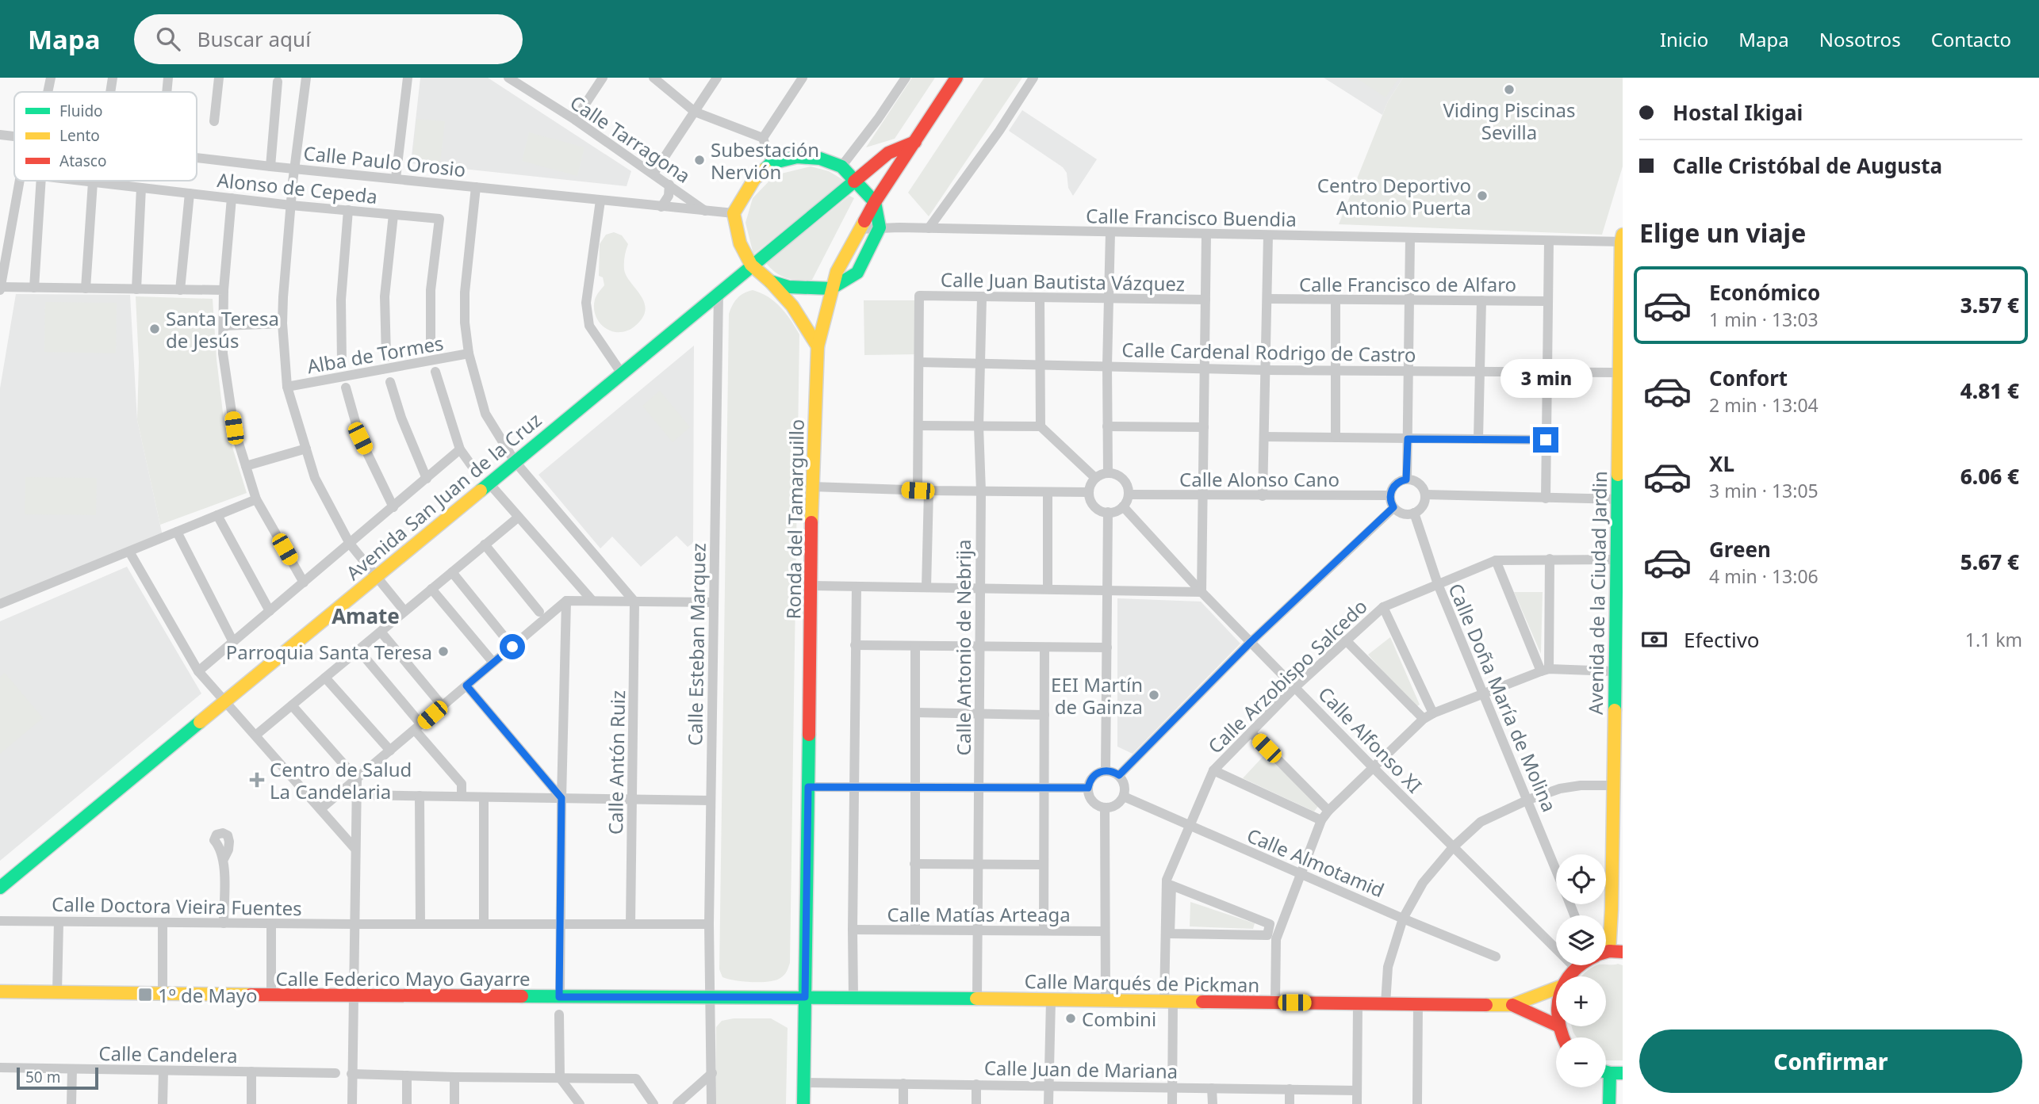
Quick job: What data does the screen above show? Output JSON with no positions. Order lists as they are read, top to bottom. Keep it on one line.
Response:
{"streets":{"main road":["Avenida San Juan de la Cruz","Ronda del Tamarguillo","Avenida de la Ciudad Jardin","Calle Federico Mayo Gayarre","Calle Marqués de Pickman"],"street":["Calle Tarragona","Calle Paulo Orosio","Alonso de Cepeda","Calle Francisco Buendia","Calle Juan Bautista Vázquez","Calle Francisco de Alfaro","Calle Cardenal Rodrigo de Castro","Alba de Tormes","Calle Alonso Cano","Calle Esteban Marquez","Calle Antonio de Nebrija","Calle Arzobispo Salcedo","Calle Doña María de Molina","Calle Alfonso XI","Calle Antón Ruiz","Calle Almotamid","Calle Doctora Vieira Fuentes","Calle Matías Arteaga","Calle Candelera","Calle Juan de Mariana"]},"crossings":[["Calle Tarragona","Calle Paulo Orosio"],["Calle Francisco Buendia","Ronda del Tamarguillo"],["Calle Francisco Buendia","Avenida de la Ciudad Jardin"],["Calle Juan Bautista Vázquez","Calle Cardenal Rodrigo de Castro"],["Calle Juan Bautista Vázquez","Calle Antonio de Nebrija"],["Calle Cardenal Rodrigo de Castro","Avenida de la Ciudad Jardin"],["Calle Cardenal Rodrigo de Castro","Calle Antonio de Nebrija"],["Calle Alonso Cano","Calle Doña María de Molina"],["Calle Alonso Cano","Calle Alfonso XI"],["Avenida San Juan de la Cruz","Ronda del Tamarguillo"],["Avenida San Juan de la Cruz","Calle Esteban Marquez"],["Ronda del Tamarguillo","Calle Federico Mayo Gayarre"],["Ronda del Tamarguillo","Calle Marqués de Pickman"],["Ronda del Tamarguillo","Calle Juan de Mariana"],["Avenida de la Ciudad Jardin","Calle Arzobispo Salcedo"],["Calle Esteban Marquez","Calle Doctora Vieira Fuentes"],["Calle Esteban Marquez","Calle Federico Mayo Gayarre"],["Calle Antonio de Nebrija","Calle Matías Arteaga"],["Calle Antonio de Nebrija","Calle Marqués de Pickman"],["Calle Arzobispo Salcedo","Calle Doña María de Molina"],["Calle Arzobispo Salcedo","Calle Alfonso XI"],["Calle Arzobispo Salcedo","Calle Almotamid"],["Calle Arzobispo Salcedo","Calle Marqués de Pickman"],["Calle Arzobispo Salcedo","Calle Juan de Mariana"],["Calle Antón Ruiz","Calle Doctora Vieira Fuentes"],["Calle Federico Mayo Gayarre","Calle Marqués de Pickman"]],"districts":["Amate"],"places":{"other":["Viding Piscinas Sevilla","Subestación Nervión","Centro Deportivo Antonio Puerta","Santa Teresa de Jesús","Parroquia Santa Teresa","EEI Martín de Gainza","Combini"],"health":["Centro de Salud La Candelaria"],"transit":["1º de Mayo"]},"legend":["Fluido","Lento","Atasco"],"scale_bar":"50 m","page":{"header":"Mapa","search":"Buscar aquí","nav":["Inicio","Mapa","Nosotros","Contacto"],"banner":["Hostal Ikigai","Calle Cristóbal de Augusta"],"heading":"Elige un viaje","list":[{"name":"Económico","note":"1 min · 13:03","value":"3.57 €"},{"name":"Confort","note":"2 min · 13:04","value":"4.81 €"},{"name":"XL","note":"3 min · 13:05","value":"6.06 €"},{"name":"Green","note":"4 min · 13:06","value":"5.67 €"}],"bubble":"3 min","pay":["Efectivo","1.1 km"],"map_buttons":["+","−"],"buttons":"Confirmar","scale":"50 m"}}
